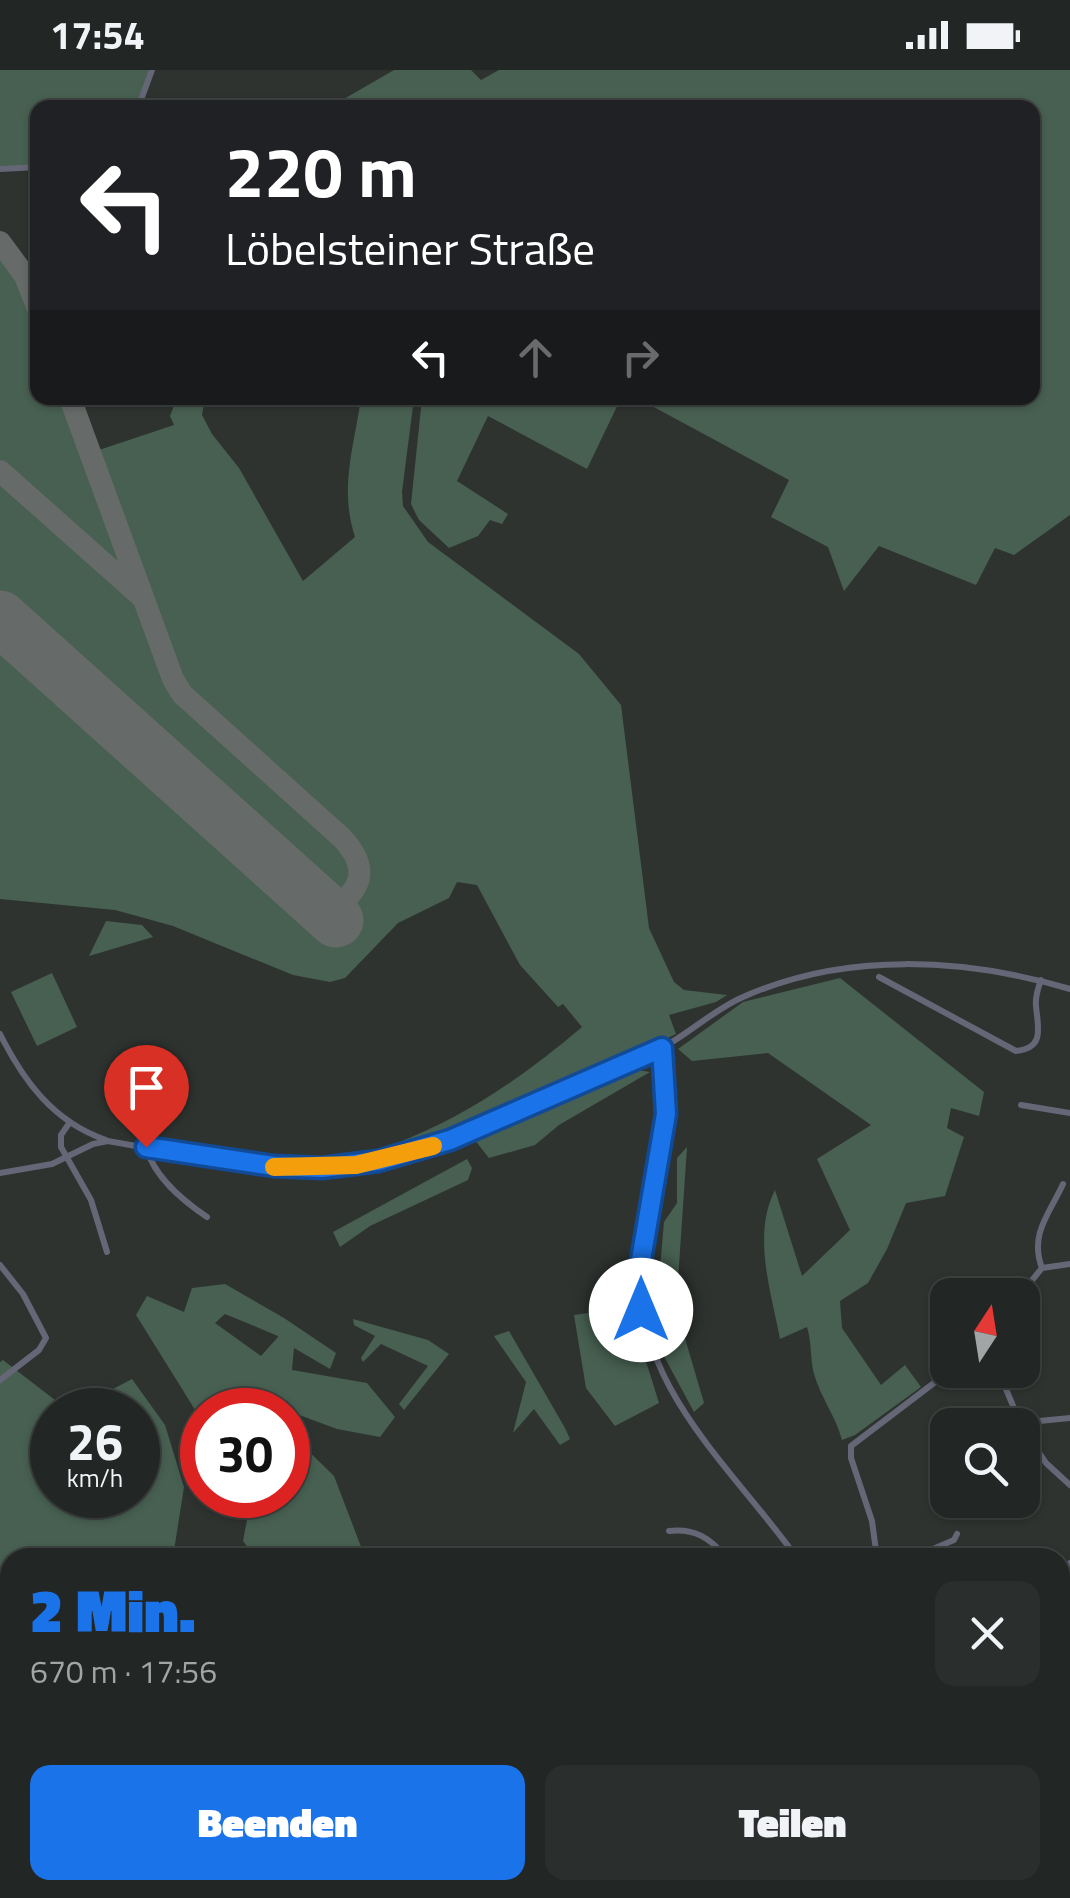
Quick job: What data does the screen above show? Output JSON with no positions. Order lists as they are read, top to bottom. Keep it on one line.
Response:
{"north":"top","page":{"status":"17:54","turn":["220 m","Löbelsteiner Straße"],"speed":"26 km/h","limit":"30","heading":["2 Min.","670 m · 17:56"],"buttons":["Beenden","Teilen"]}}
